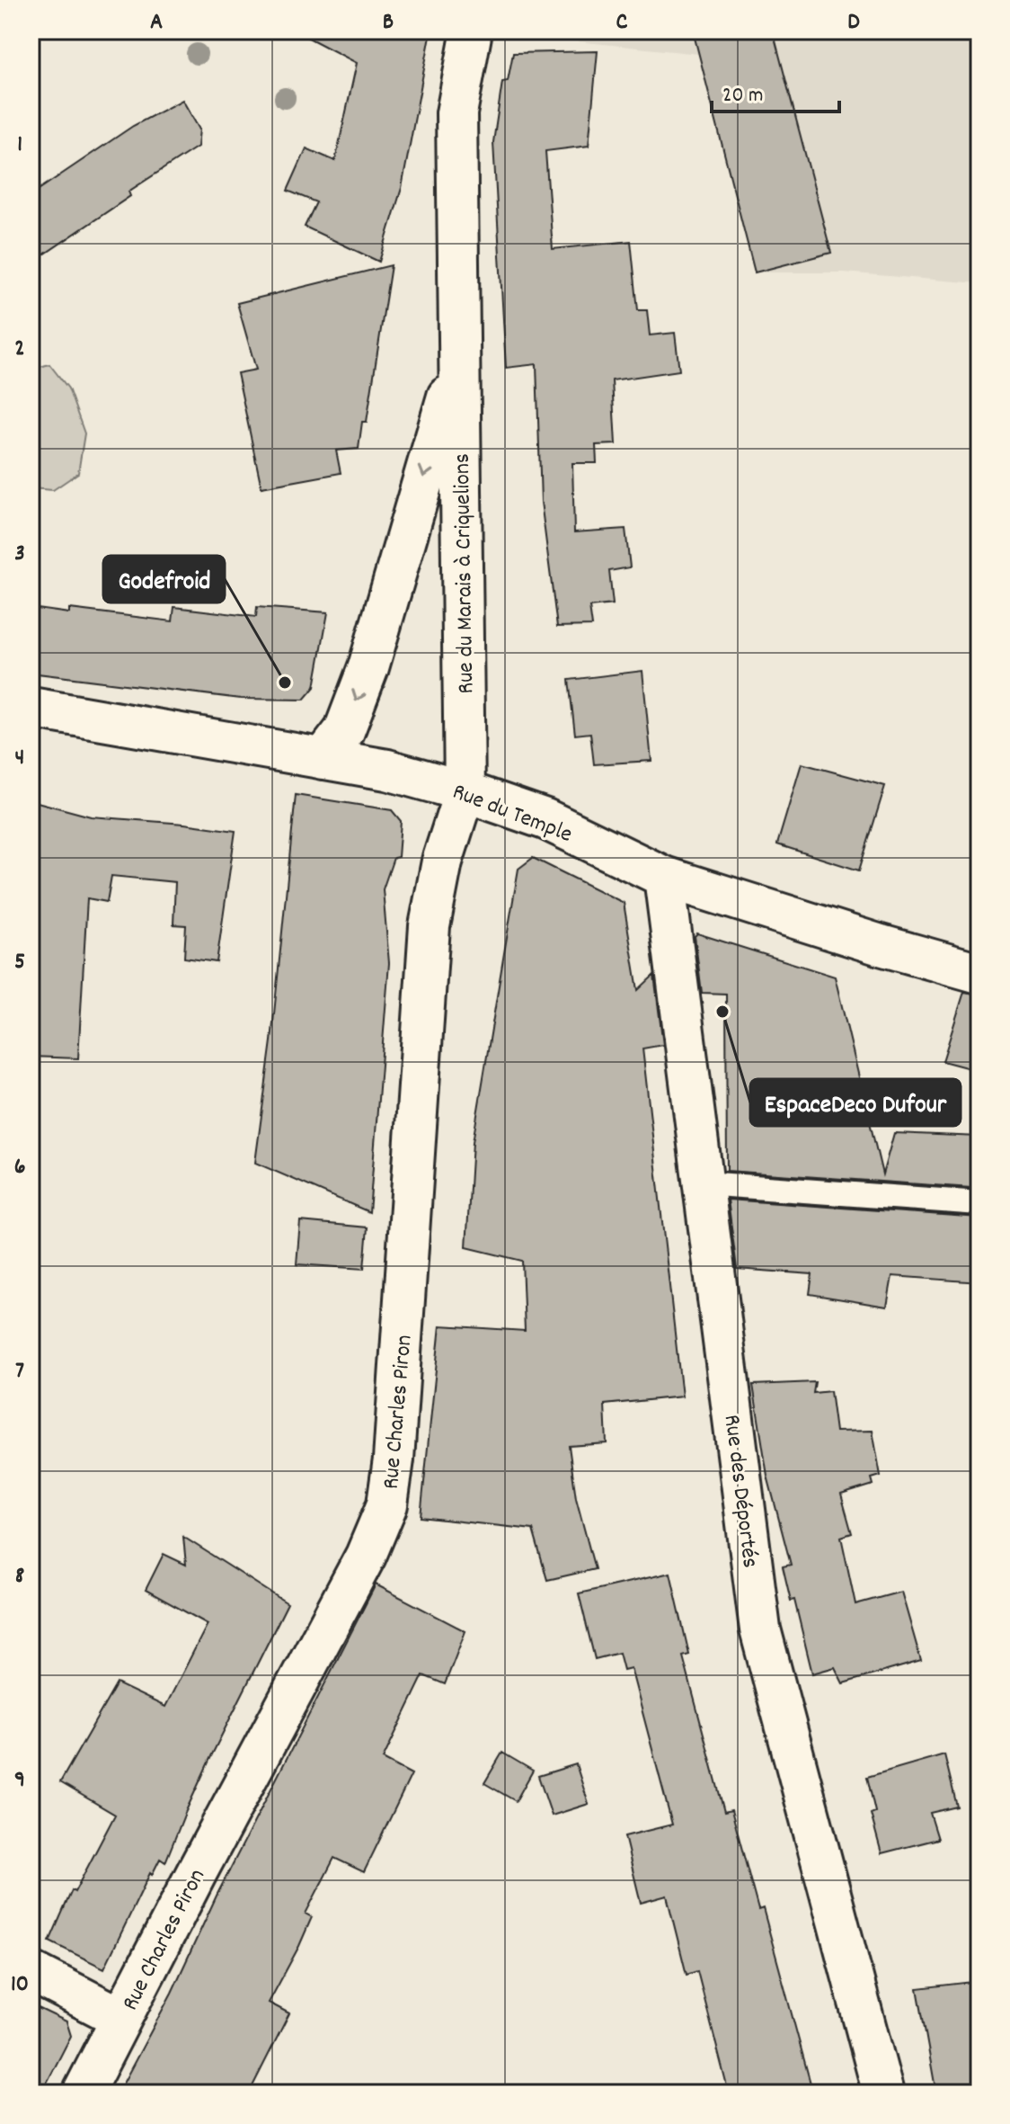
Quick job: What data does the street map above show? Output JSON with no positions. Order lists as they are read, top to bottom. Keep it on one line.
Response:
{"streets":{"street":["Rue du Marais à Criquelions","Rue du Temple","Rue Charles Piron","Rue des Déportés"]},"crossings":[["Rue du Marais à Criquelions","Rue du Temple"],["Rue du Marais à Criquelions","Rue Charles Piron"],["Rue du Temple","Rue Charles Piron"],["Rue du Temple","Rue des Déportés"]],"places":["Godefroid","EspaceDeco Dufour"],"scale_bar":"20 m","grid":{"columns":["A","B","C","D"],"rows":["1","2","3","4","5","6","7","8","9","10"]}}
